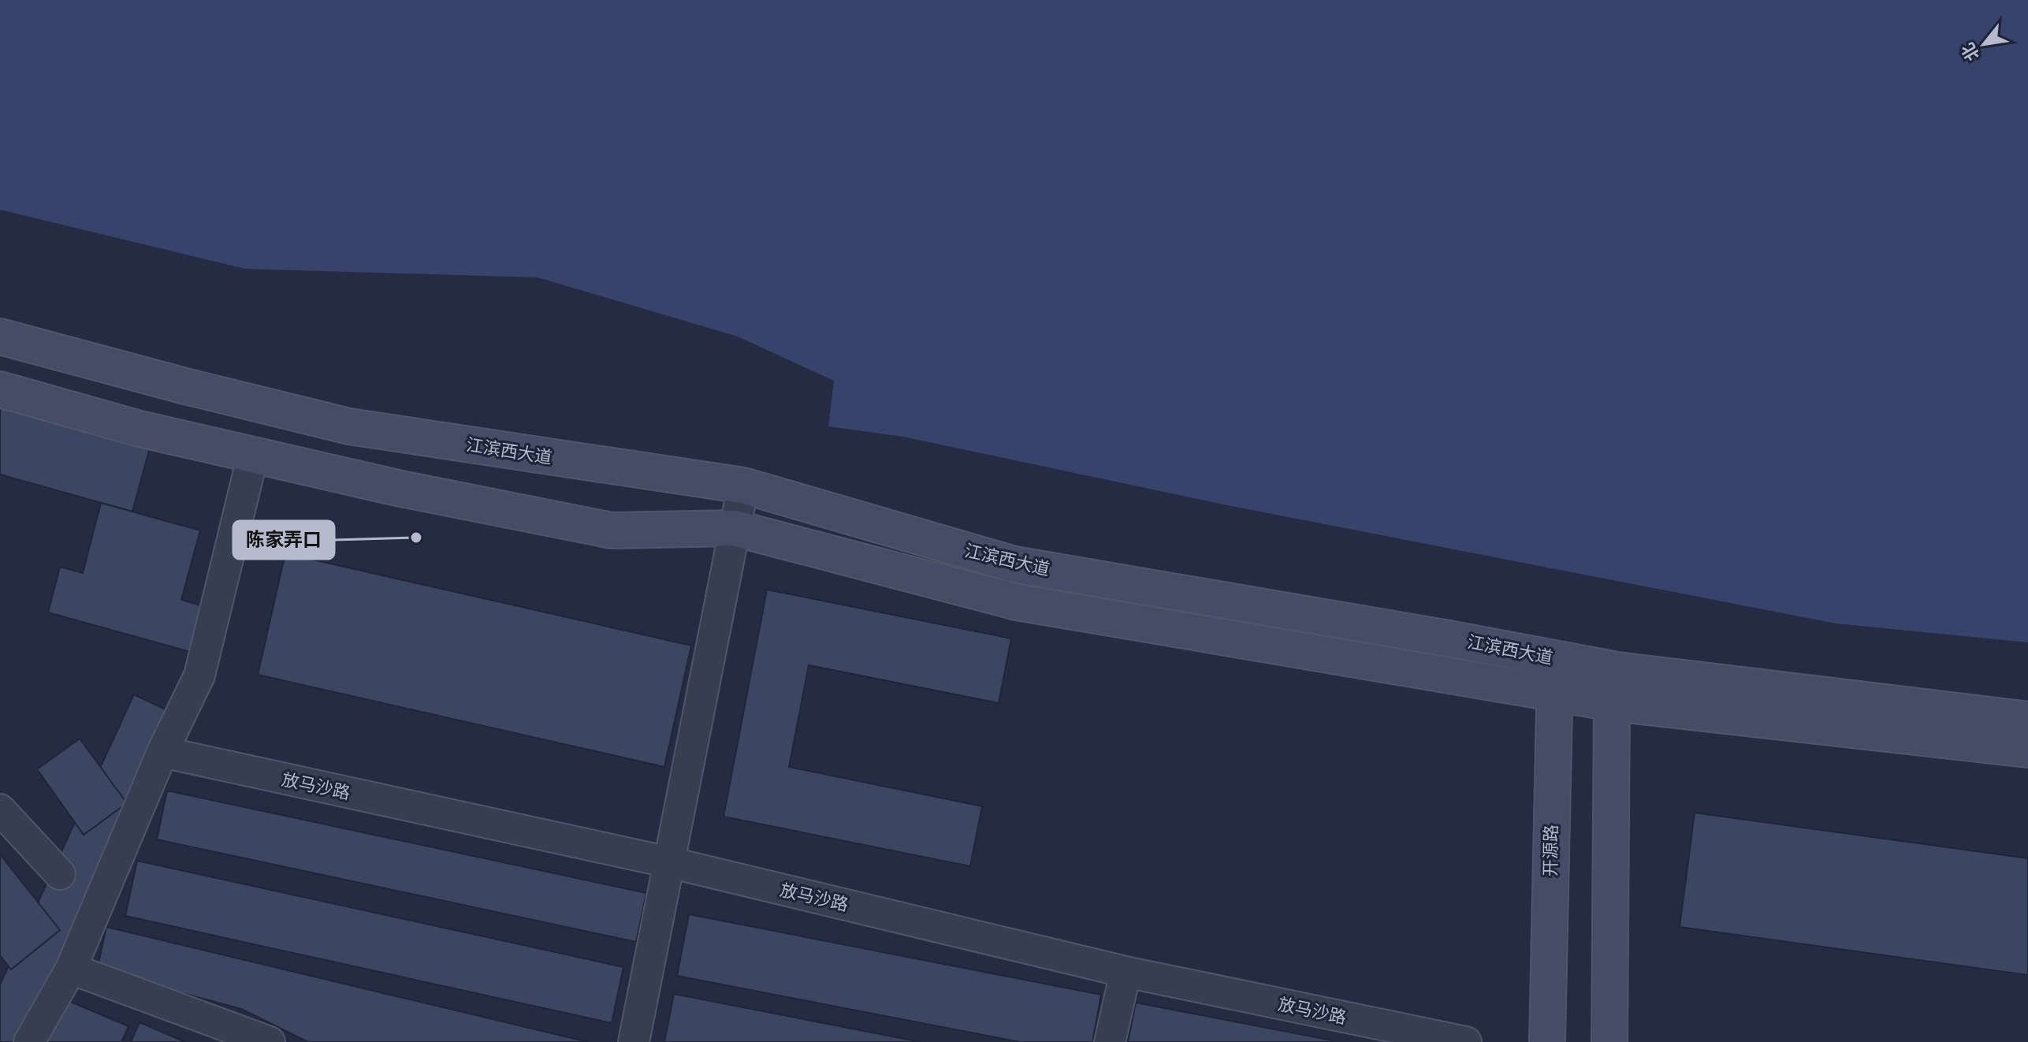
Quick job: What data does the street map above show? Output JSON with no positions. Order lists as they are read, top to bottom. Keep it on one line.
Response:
{"streets":{"main road":["江滨西大道","开源路"],"street":["放马沙路"]},"crossings":[["江滨西大道","开源路"]],"places":["陈家弄口"],"north":"bottom left"}
